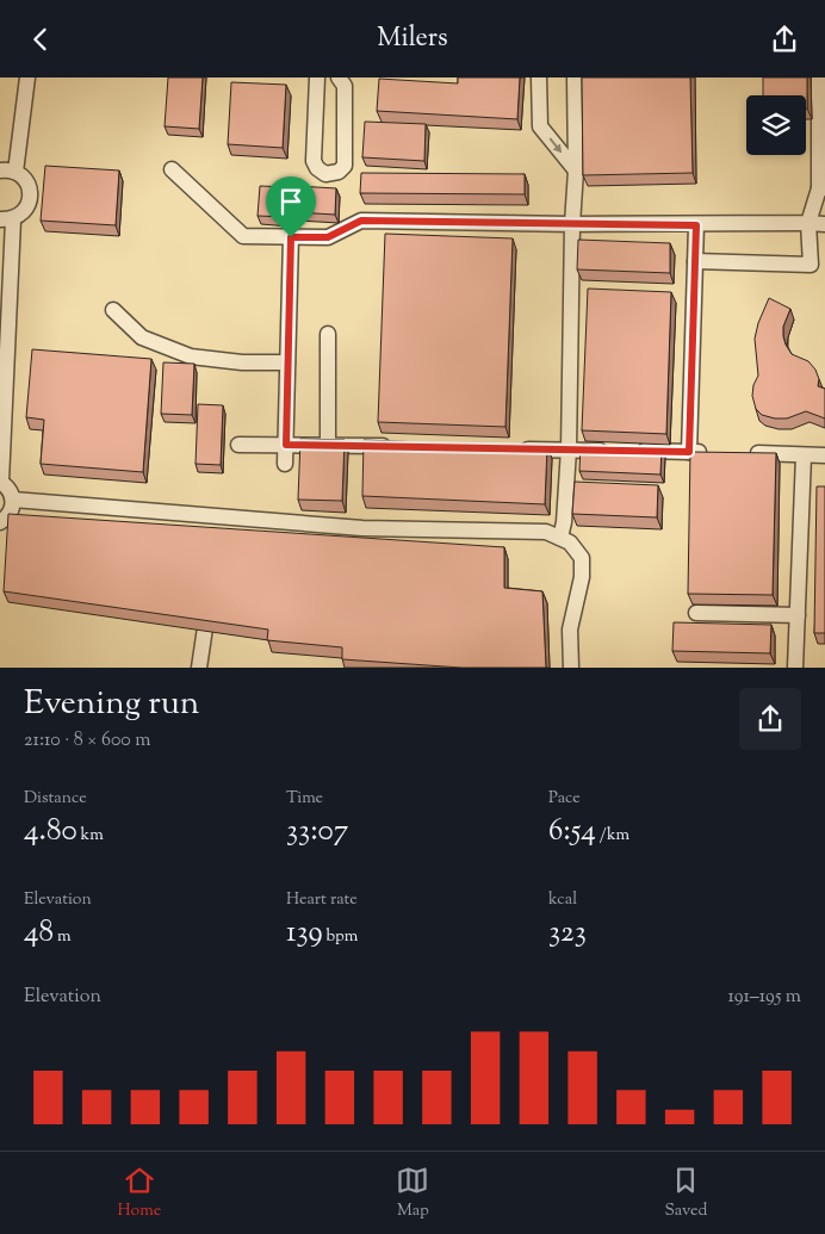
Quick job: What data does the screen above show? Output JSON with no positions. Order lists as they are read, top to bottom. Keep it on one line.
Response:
{"page":{"header":"Milers","heading":["Evening run","21:10 · 8 × 600 m"],"stats":[["Distance","4.80 km"],["Time","33:07"],["Pace","6:54 /km"],["Elevation","48 m"],["Heart rate","139 bpm"],["kcal","323"]],"chart":["Elevation","191–195 m"],"tabs":["Home","Map","Saved"]}}
